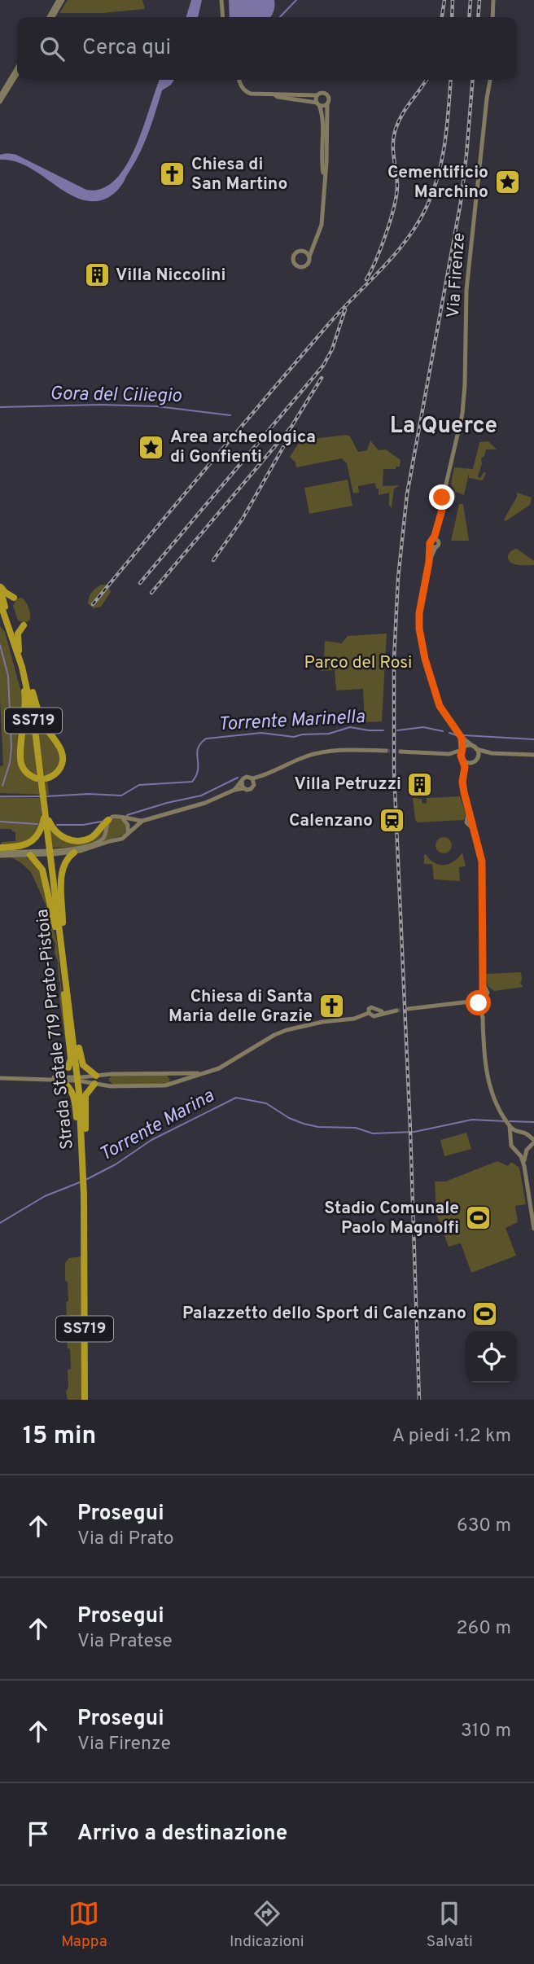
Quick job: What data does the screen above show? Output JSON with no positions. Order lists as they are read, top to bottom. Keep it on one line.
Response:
{"streets":{"highway":["SS719","Strada Statale 719 Prato-Pistoia"],"main road":["Via Firenze"]},"districts":["La Querce"],"water":["Gora del Ciliegio","Torrente Marinella","Torrente Marina"],"parks":["Parco del Rosi"],"places":{"church":["Chiesa di San Martino","Chiesa di Santa Maria delle Grazie"],"place":["Cementificio Marchino","Area archeologica di Gonfienti"],"building":["Villa Niccolini","Villa Petruzzi"],"station":["Calenzano"],"sports":["Stadio Comunale Paolo Magnolfi","Palazzetto dello Sport di Calenzano"]},"page":{"search":"Cerca qui","heading":["15 min","A piedi · 1.2 km"],"list":[["Prosegui","Via di Prato","630 m"],["Prosegui","Via Pratese","260 m"],["Prosegui","Via Firenze","310 m"],"Arrivo a destinazione"],"nav":["Mappa","Indicazioni","Salvati"]}}
